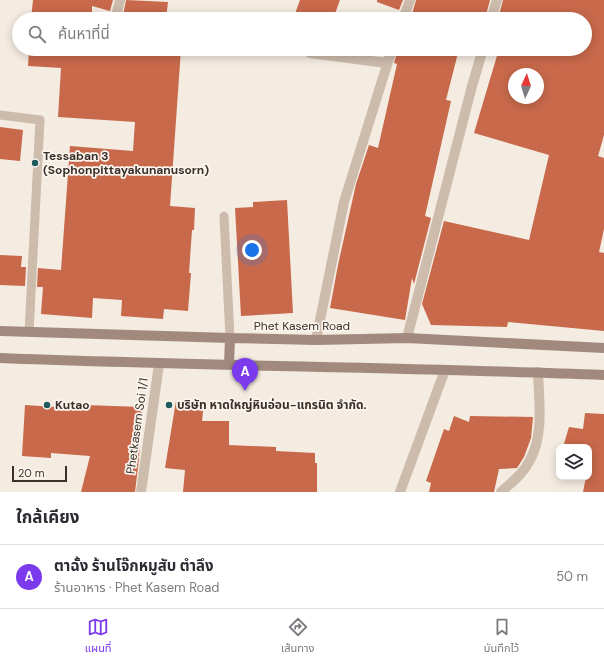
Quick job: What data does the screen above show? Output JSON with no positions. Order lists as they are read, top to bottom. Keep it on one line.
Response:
{"streets":{"main road":["Phet Kasem Road"],"street":["Phetkasem Soi 1/1"]},"places":["Tessaban 3 (Sophonpittayakunanusorn)","Kutao","บริษัท หาดใหญ่หินอ่อน-แกรนิต จำกัด."],"scale_bar":"20 m","north":"top","page":{"search":"ค้นหาที่นี่","pins":"A","scale":"20 m","heading":"ใกล้เคียง","list":[{"mark":"A","name":"ตาฉั้ง ร้านโจ๊กหมูสับ ตำลึง","note":"ร้านอาหาร · Phet Kasem Road","value":"50 m"}],"nav":["แผนที่","เส้นทาง","บันทึกไว้"]}}
